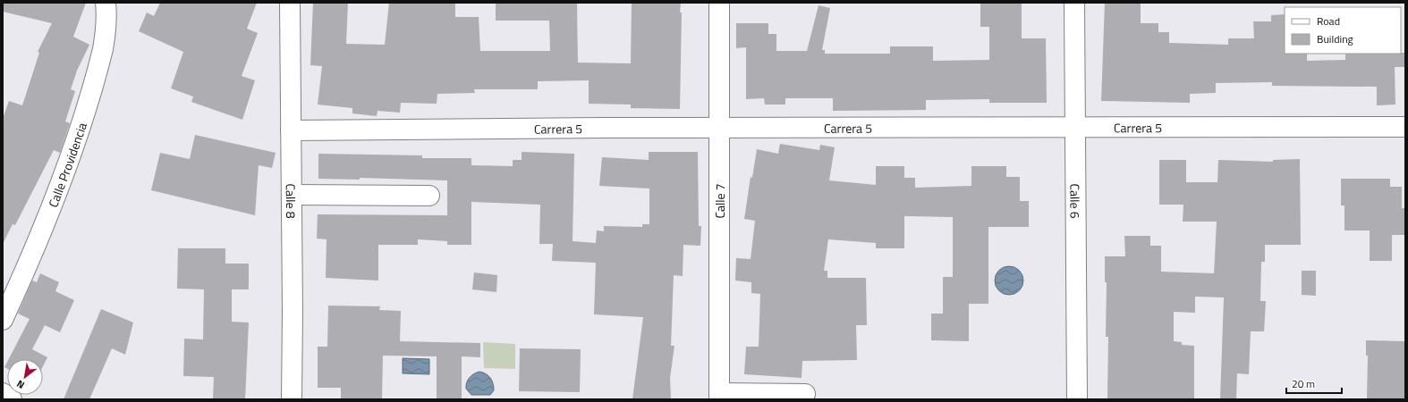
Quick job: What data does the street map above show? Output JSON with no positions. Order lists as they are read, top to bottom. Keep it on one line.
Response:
{"streets":{"street":["Carrera 5","Calle Providencia","Calle 8","Calle 7","Calle 6"]},"crossings":[["Carrera 5","Calle 8"],["Carrera 5","Calle 7"],["Carrera 5","Calle 6"]],"legend":["Road","Building"],"scale_bar":"20 m","north":"bottom left"}
